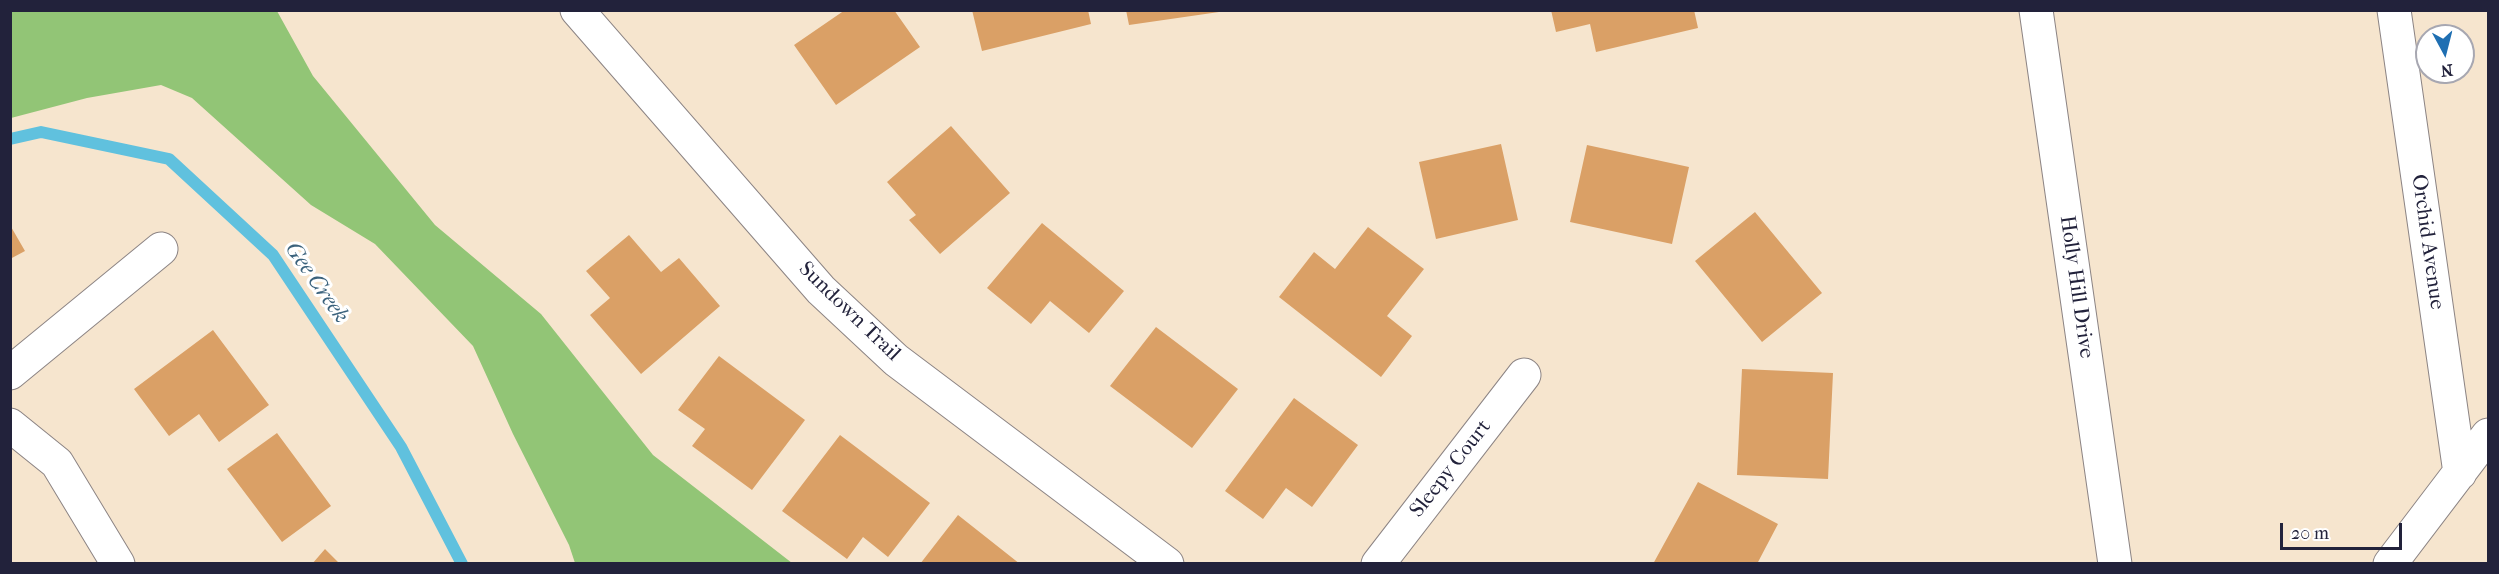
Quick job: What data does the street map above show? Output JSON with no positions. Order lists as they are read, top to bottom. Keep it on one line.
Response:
{"streets":{"street":["Orchid Avenue","Holly Hill Drive","Sundown Trail","Sleepy Court"]},"water":["Gee Creek"],"scale_bar":"20 m","north":"bottom"}
